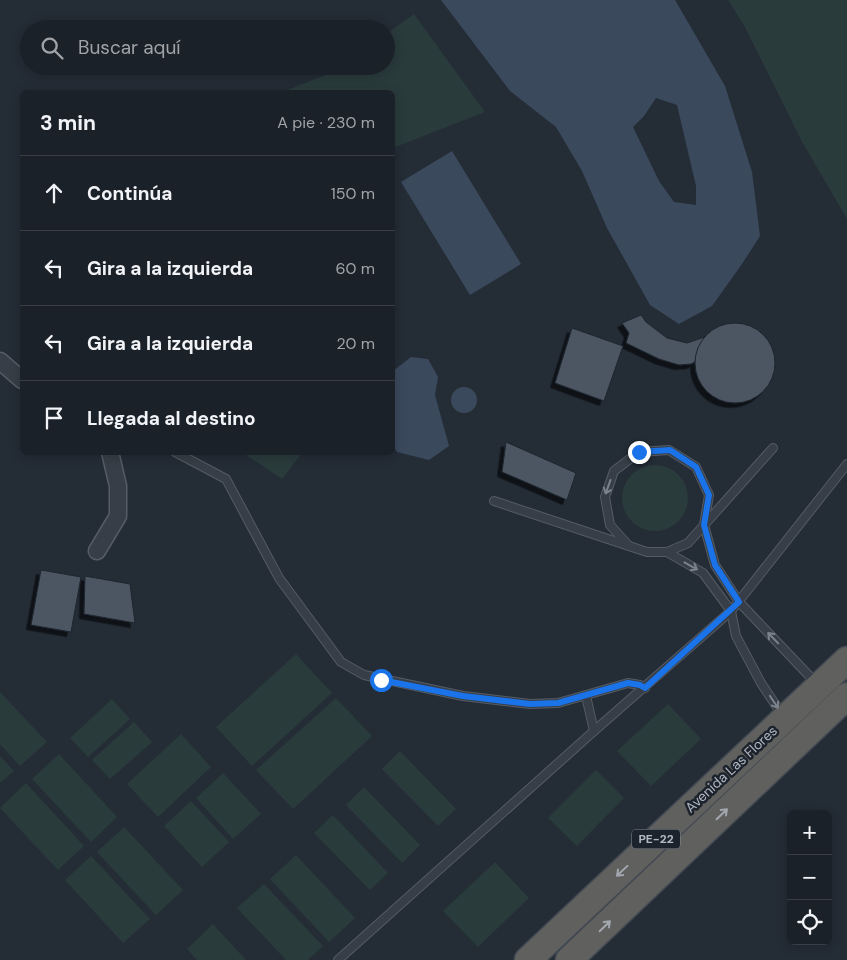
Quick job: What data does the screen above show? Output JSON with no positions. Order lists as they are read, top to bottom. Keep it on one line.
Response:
{"streets":{"highway":["Avenida Las Flores","PE-22"]},"page":{"search":"Buscar aquí","heading":["3 min","A pie · 230 m"],"list":[["Continúa","150 m"],["Gira a la izquierda","60 m"],["Gira a la izquierda","20 m"],"Llegada al destino"],"map_buttons":["+","−"]}}
